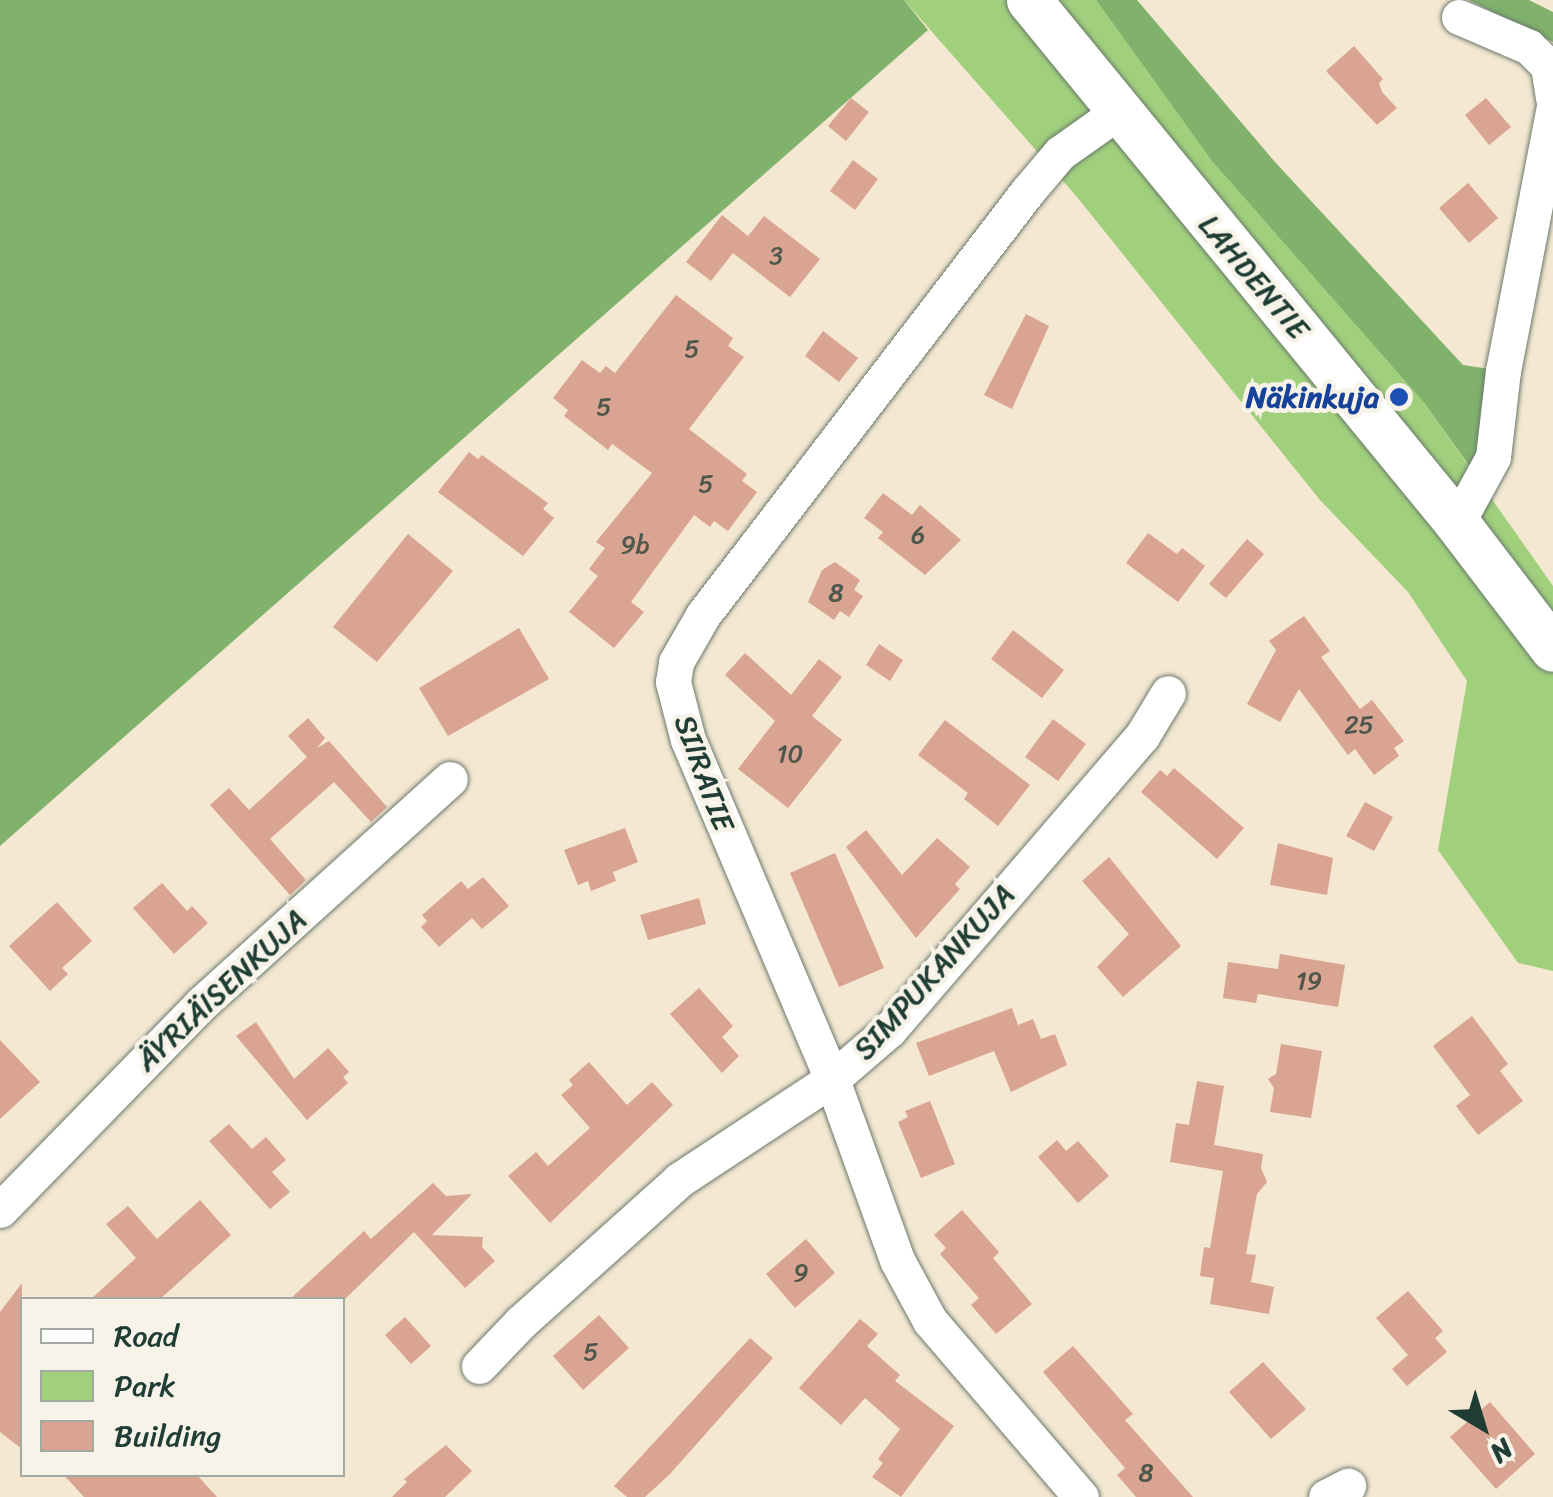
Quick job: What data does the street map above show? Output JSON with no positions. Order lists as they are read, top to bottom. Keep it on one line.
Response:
{"streets":{"main road":["LAHDENTIE"],"street":["SIIRATIE","SIMPUKANKUJA","ÄYRIÄISENKUJA"]},"crossings":[["LAHDENTIE","SIIRATIE"],["SIIRATIE","SIMPUKANKUJA"]],"places":["Näkinkuja"],"house_numbers":["3","5","5","5","6","9b","8","25","10","19","9","5","8"],"legend":["Road","Park","Building"],"north":"bottom right"}
